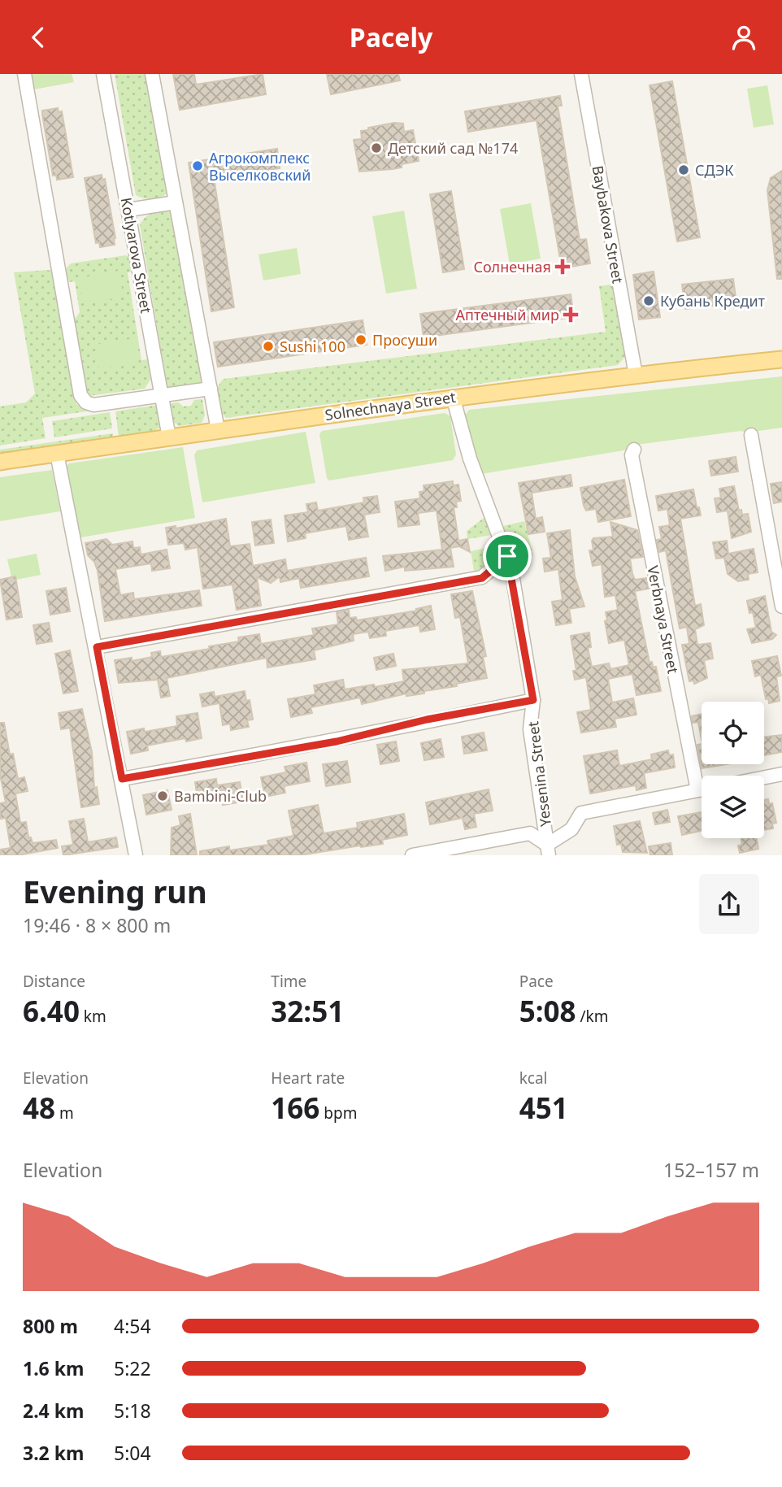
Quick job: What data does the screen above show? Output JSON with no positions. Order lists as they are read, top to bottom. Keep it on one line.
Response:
{"streets":{"main road":["Solnechnaya Street"],"street":["Baybakova Street","Kotlyarova Street","Verbnaya Street","Yesenina Street"]},"crossings":[["Baybakova Street","Solnechnaya Street"],["Kotlyarova Street","Solnechnaya Street"],["Solnechnaya Street","Yesenina Street"]],"places":{"other":["Детский сад №174","Агрокомплекс Выселковский","СДЭК","Кубань Кредит","Просуши","Sushi 100","Bambini-Club"],"health":["Солнечная","Аптечный мир"]},"page":{"header":"Pacely","heading":["Evening run","19:46 · 8 × 800 m"],"stats":[["Distance","6.40 km"],["Time","32:51"],["Pace","5:08 /km"],["Elevation","48 m"],["Heart rate","166 bpm"],["kcal","451"]],"chart":["Elevation","152–157 m"],"list":[{"name":"800 m","note":"4:54"},{"name":"1.6 km","note":"5:22"},{"name":"2.4 km","note":"5:18"},{"name":"3.2 km","note":"5:04"}]}}
